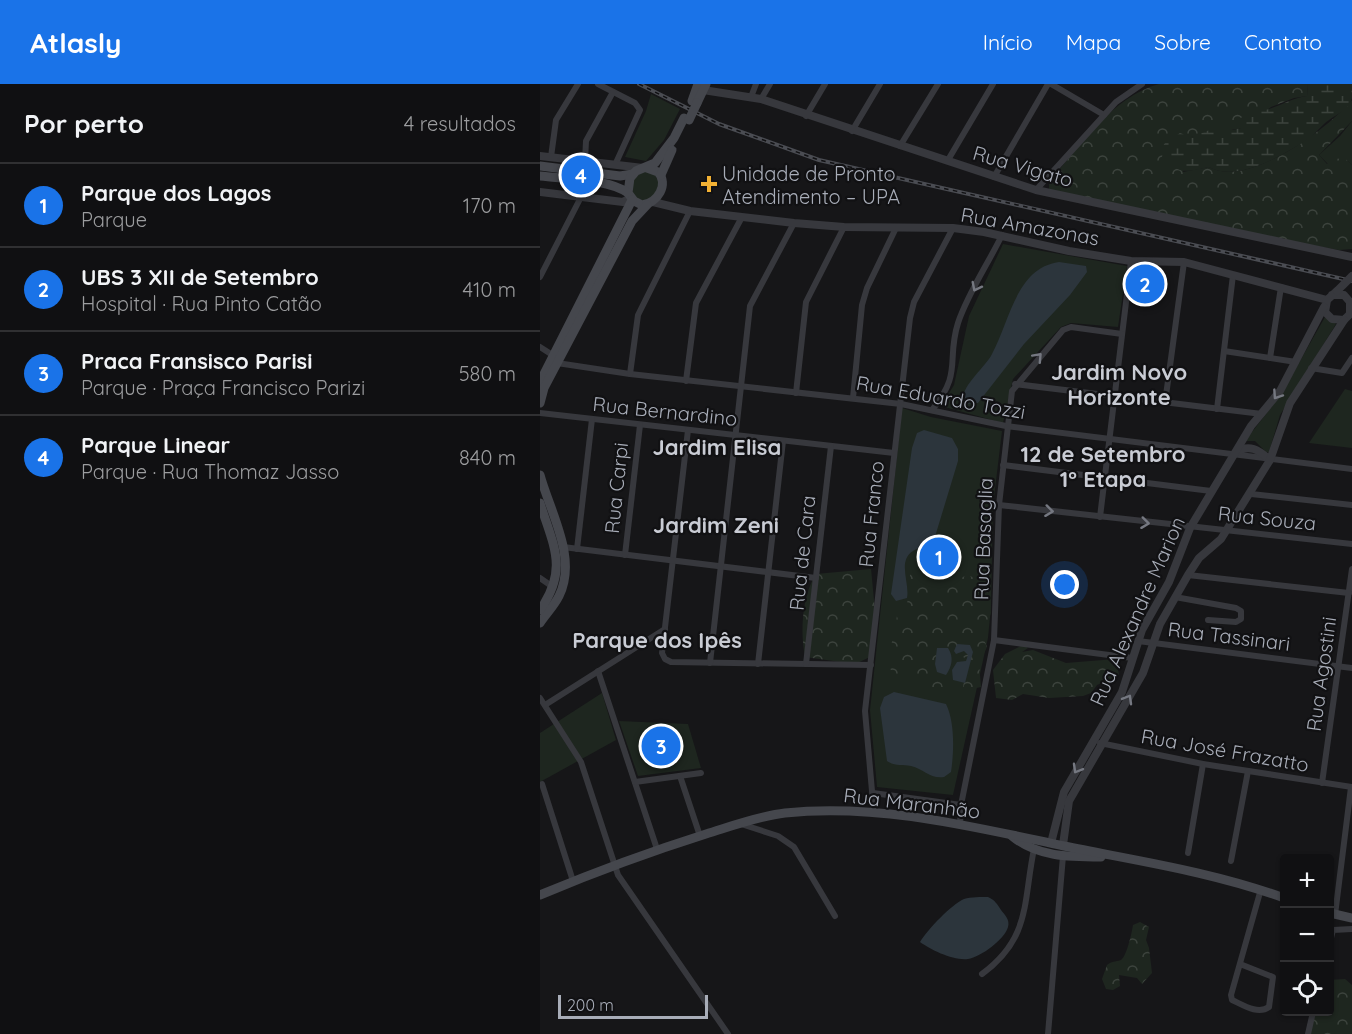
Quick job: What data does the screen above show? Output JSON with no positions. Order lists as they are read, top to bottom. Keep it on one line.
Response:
{"streets":{"main road":["Rua Maranhão"],"street":["Rua Vigato","Rua Amazonas","Rua Eduardo Tozzi","Rua Bernardino","Rua Carpi","Rua Franco","Rua Souza","Rua Basaglia","Rua de Cara","Rua Alexandre Marion","Rua Tassinari","Rua Agostini","Rua José Frazatto"]},"crossings":[["Rua Amazonas","Rua Franco"],["Rua Amazonas","Rua Alexandre Marion"],["Rua Eduardo Tozzi","Rua Franco"],["Rua Eduardo Tozzi","Rua Basaglia"],["Rua Eduardo Tozzi","Rua Alexandre Marion"],["Rua Bernardino","Rua Carpi"],["Rua Bernardino","Rua Franco"],["Rua Bernardino","Rua de Cara"],["Rua Franco","Rua Maranhão"],["Rua Souza","Rua Basaglia"],["Rua Souza","Rua Alexandre Marion"],["Rua Basaglia","Rua Maranhão"],["Rua Alexandre Marion","Rua Tassinari"],["Rua Alexandre Marion","Rua José Frazatto"],["Rua Alexandre Marion","Rua Maranhão"],["Rua Tassinari","Rua Agostini"],["Rua Agostini","Rua José Frazatto"]],"districts":["Jardim Novo Horizonte","Jardim Elisa","12 de Setembro 1° Etapa","Jardim Zeni","Parque dos Ipês"],"places":{"health":["Unidade de Pronto Atendimento – UPA"]},"scale_bar":"200 m","page":{"header":"Atlasly","nav":["Início","Mapa","Sobre","Contato"],"heading":["Por perto","4 resultados"],"pins":["4","2","1","3"],"list":[{"mark":"1","name":"Parque dos Lagos","note":"Parque","value":"170 m"},{"mark":"2","name":"UBS 3 XII de Setembro","note":"Hospital · Rua Pinto Catão","value":"410 m"},{"mark":"3","name":"Praca Fransisco Parisi","note":"Parque · Praça Francisco Parizi","value":"580 m"},{"mark":"4","name":"Parque Linear","note":"Parque · Rua Thomaz Jasso","value":"840 m"}],"map_buttons":["+","−"],"scale":"200 m"}}
